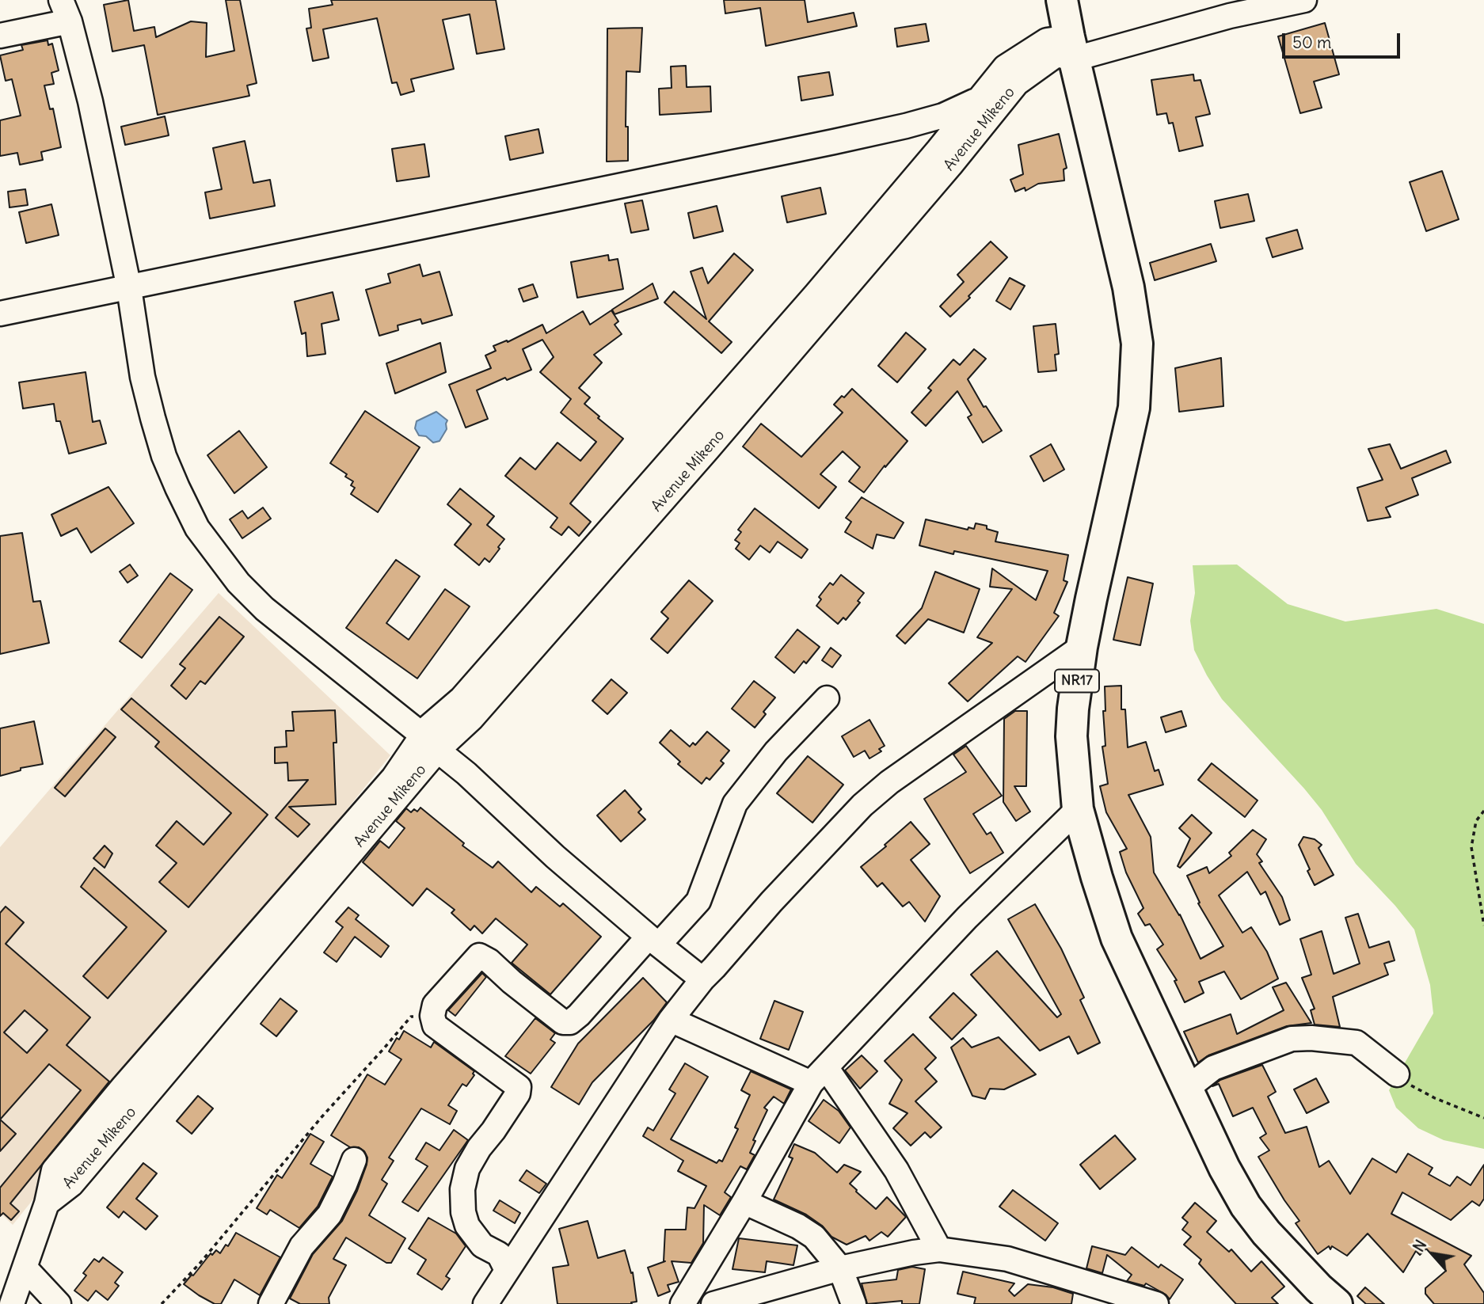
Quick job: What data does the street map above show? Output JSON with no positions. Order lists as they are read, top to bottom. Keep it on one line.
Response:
{"streets":{"main road":["NR17"],"street":["Avenue Mikeno"]},"crossings":[["Avenue Mikeno","NR17"]],"scale_bar":"50 m","north":"top left"}
